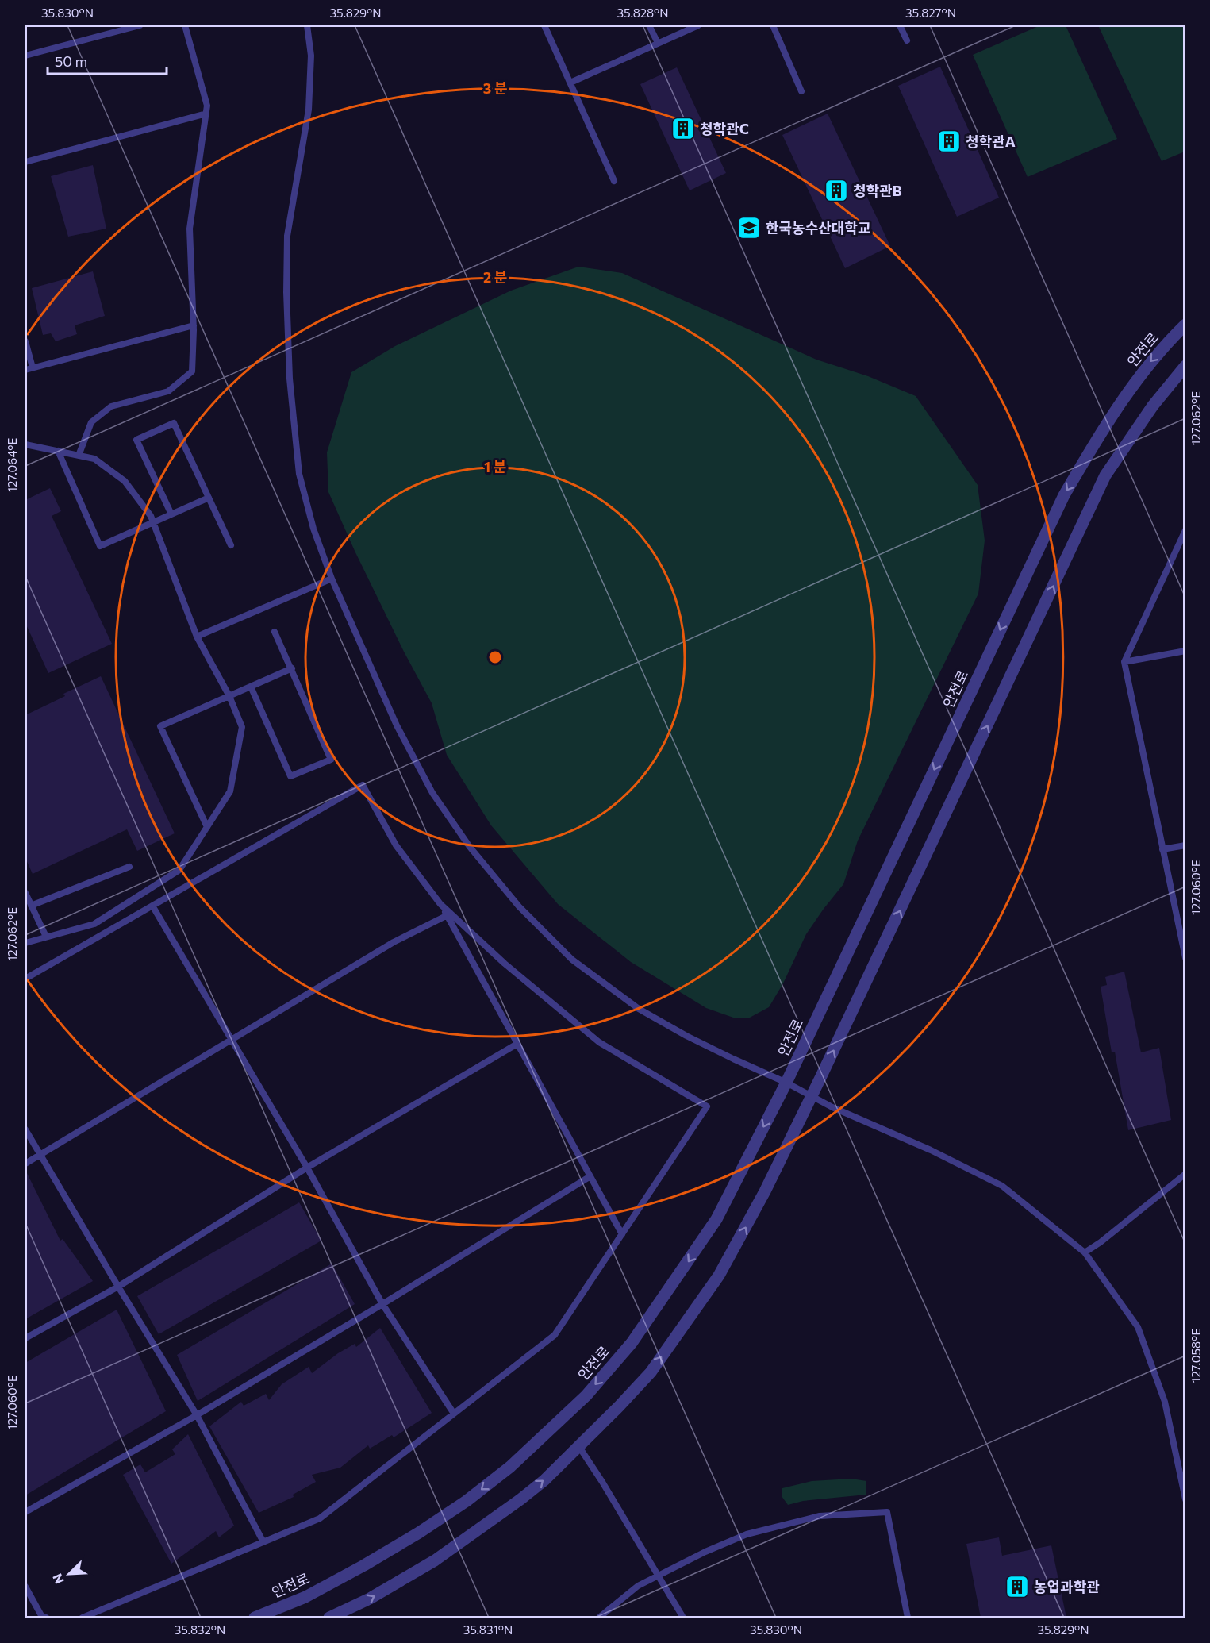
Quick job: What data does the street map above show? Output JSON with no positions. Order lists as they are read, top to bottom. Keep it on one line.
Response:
{"streets":{"street":["안전로"]},"places":{"building":["청학관C","청학관A","청학관B","농업과학관"],"school or university":["한국농수산대학교"]},"scale_bar":"50 m","north":"bottom left","coordinates":["35.830°N","35.829°N","35.828°N","35.827°N","127.062°E","127.064°E","127.060°E","127.058°E","35.832°N","35.831°N"],"rings":["3 분","2 분","1 분"]}
